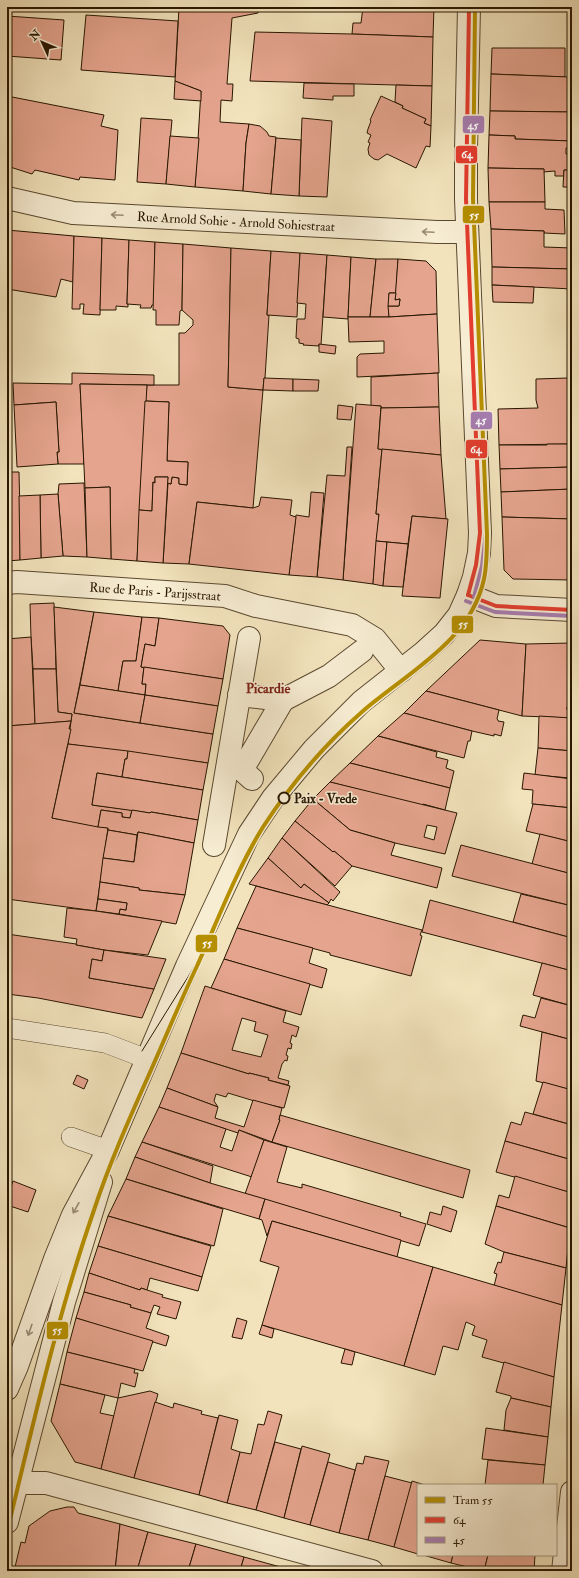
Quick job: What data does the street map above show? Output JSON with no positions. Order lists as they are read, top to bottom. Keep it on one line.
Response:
{"streets":{"street":["Rue Arnold Sohie - Arnold Sohiestraat","Rue de Paris - Parijsstraat"]},"one_way":["Rue Arnold Sohie - Arnold Sohiestraat"],"districts":["Picardie"],"places":["Paix - Vrede"],"lines":["tram line 55","transit line 64","transit line 45"],"legend":["Tram 55","64","45"],"north":"top left"}
